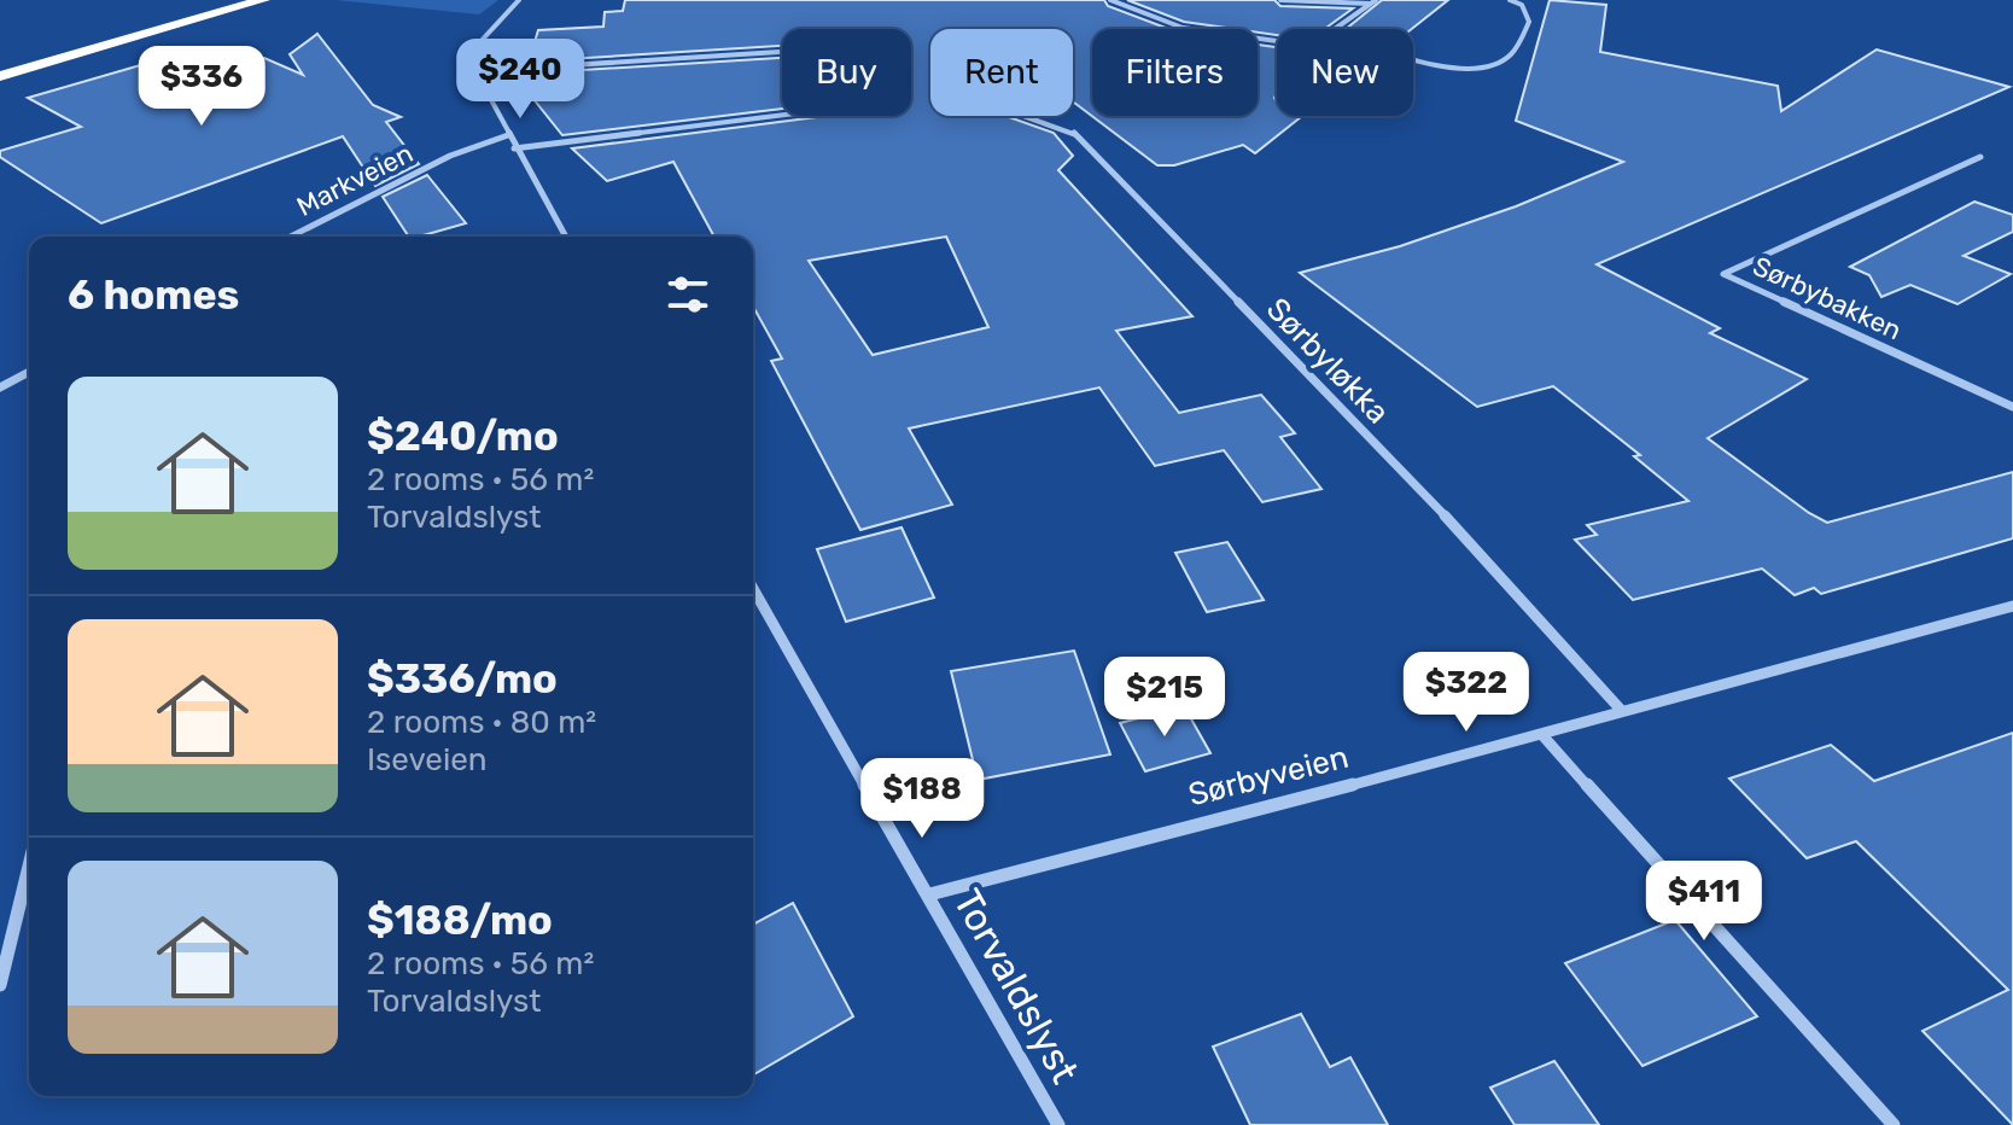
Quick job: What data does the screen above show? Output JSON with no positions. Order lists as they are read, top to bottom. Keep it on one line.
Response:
{"streets":{"street":["Markveien","Sørbybakken","Sørbyløkka","Sørbyveien","Torvaldslyst"]},"crossings":[["Sørbyløkka","Sørbyveien"],["Sørbyveien","Torvaldslyst"]],"page":{"chip":["Buy","Rent","Filters","New"],"price":["$240","$336","$322","$215","$188","$411"],"heading":"6 homes","list":[{"name":"$240/mo","note":"2 rooms · 56 m² · Torvaldslyst"},{"name":"$336/mo","note":"2 rooms · 80 m² · Iseveien"},{"name":"$188/mo","note":"2 rooms · 56 m² · Torvaldslyst"}]}}
